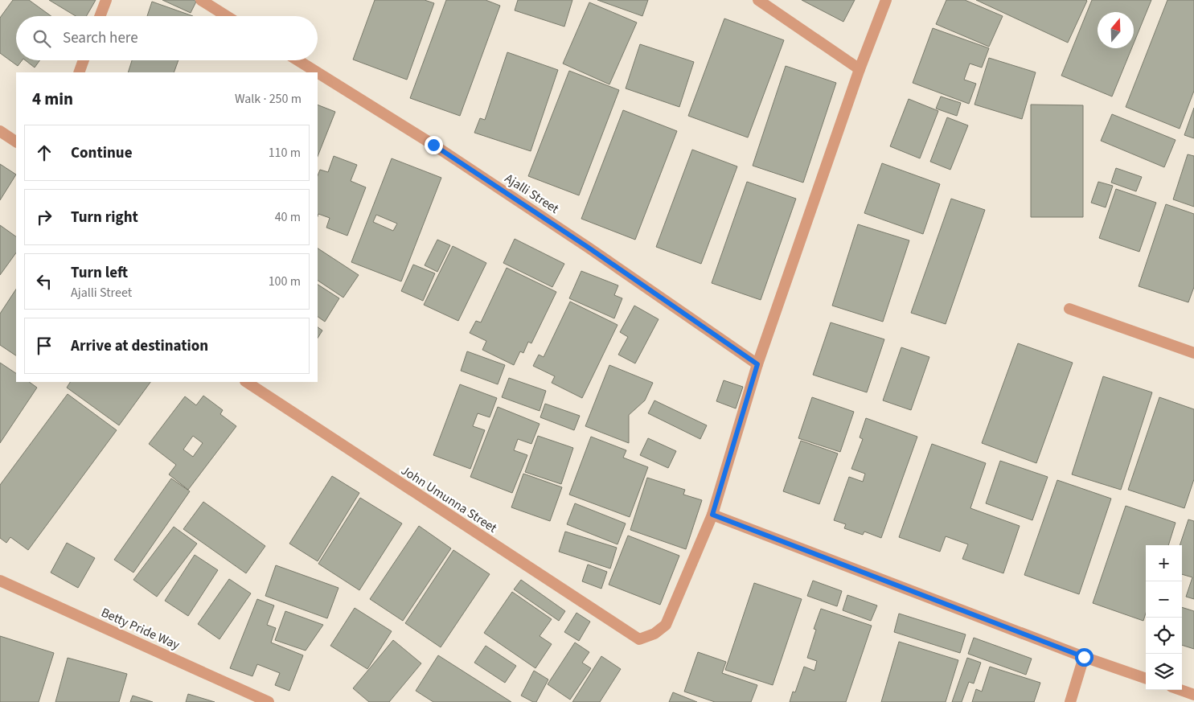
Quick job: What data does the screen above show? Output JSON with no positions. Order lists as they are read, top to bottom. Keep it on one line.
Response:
{"streets":{"street":["Ajalli Street","John Umunna Street","Betty Pride Way"]},"north":"top","page":{"search":"Search here","heading":["4 min","Walk · 250 m"],"list":[["Continue","110 m"],["Turn right","40 m"],["Turn left","Ajalli Street","100 m"],"Arrive at destination"],"map_buttons":["+","−"]}}
